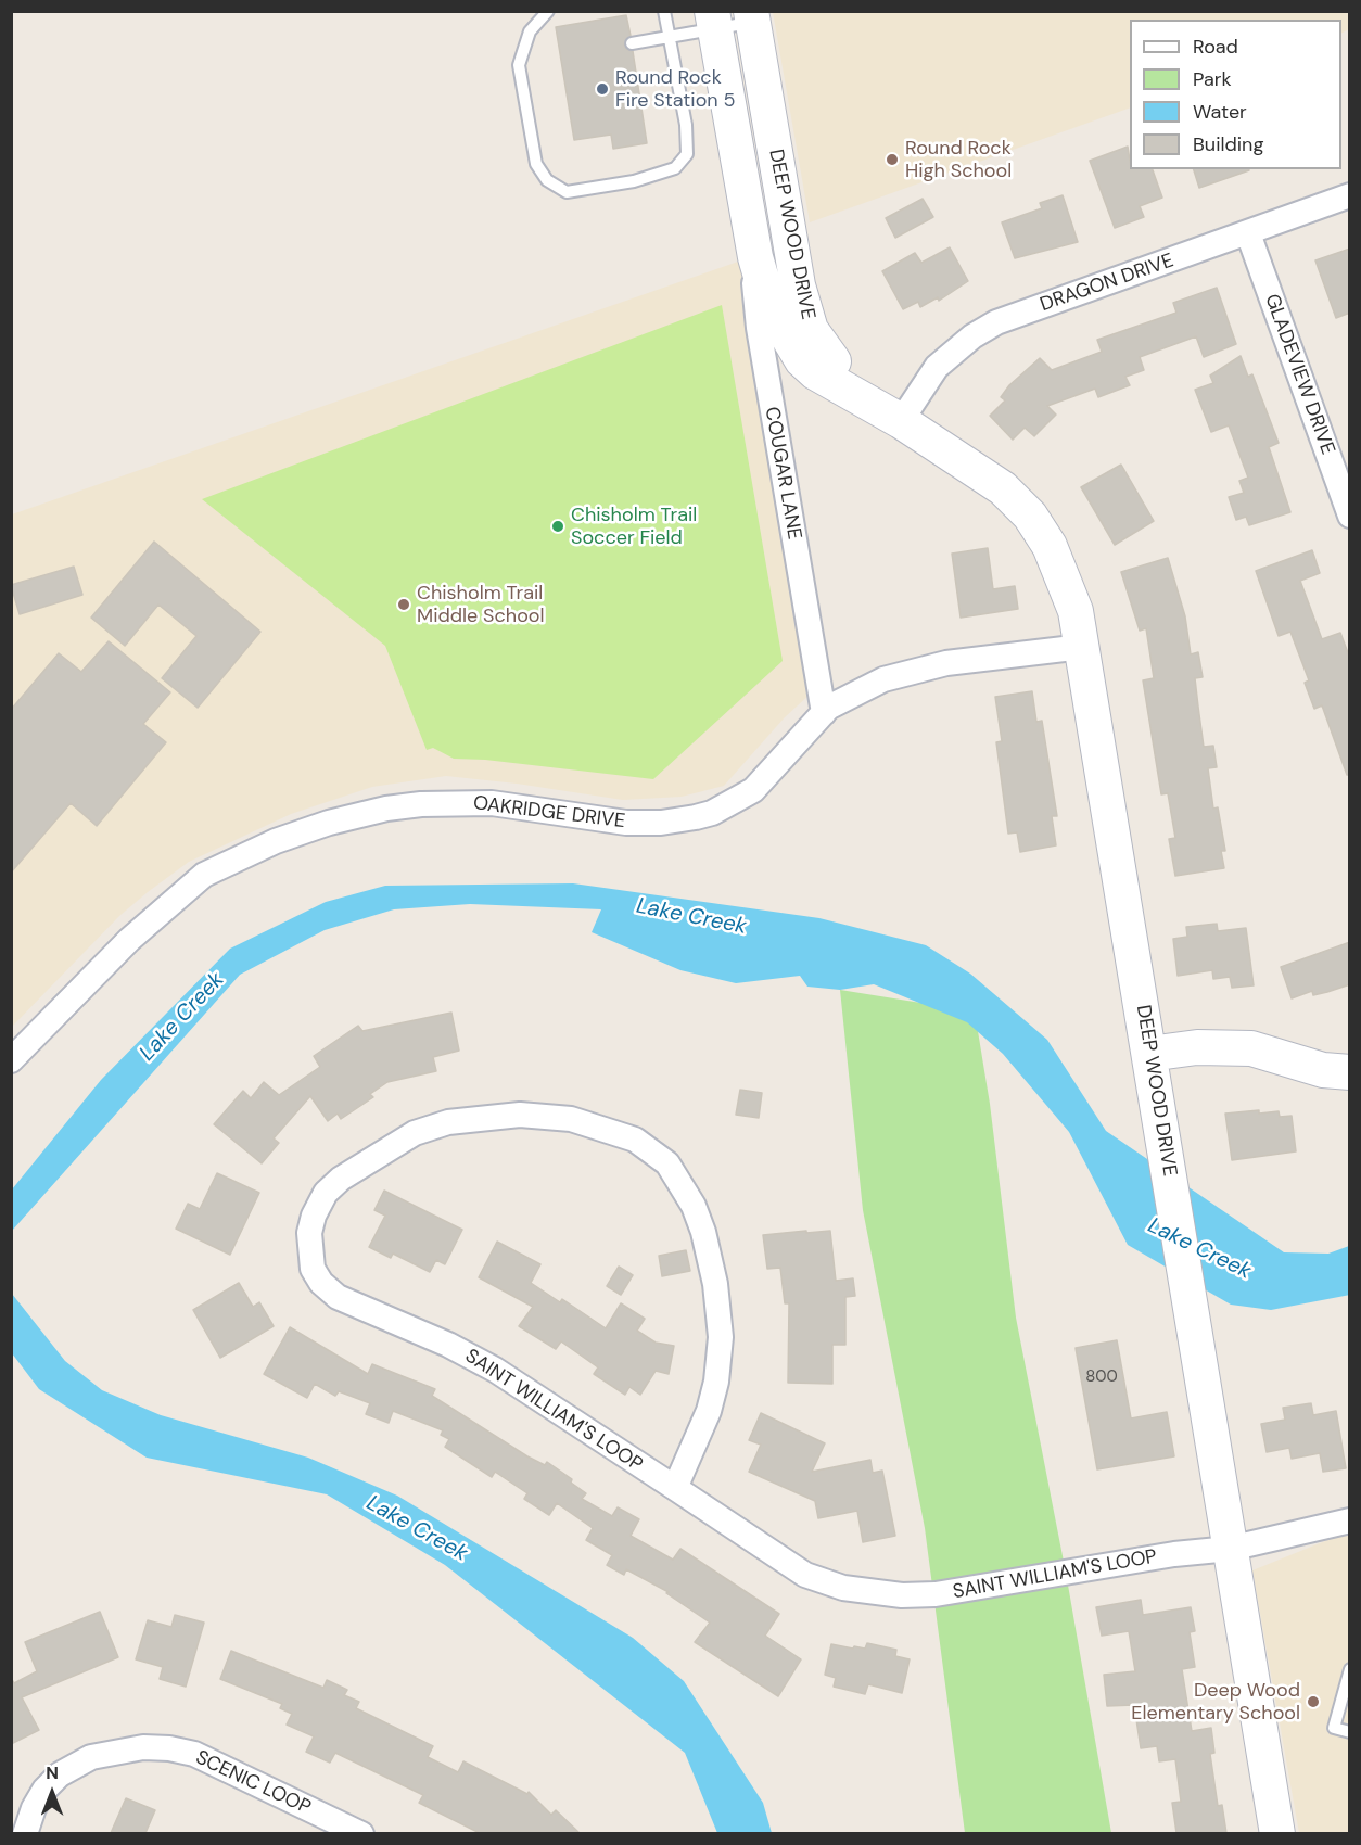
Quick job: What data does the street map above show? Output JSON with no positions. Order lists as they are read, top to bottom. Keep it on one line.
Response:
{"streets":{"street":["DEEP WOOD DRIVE","DRAGON DRIVE","GLADEVIEW DRIVE","COUGAR LANE","OAKRIDGE DRIVE","SAINT WILLIAM'S LOOP","SCENIC LOOP"]},"crossings":[["DEEP WOOD DRIVE","DRAGON DRIVE"],["DEEP WOOD DRIVE","COUGAR LANE"],["DEEP WOOD DRIVE","OAKRIDGE DRIVE"],["DEEP WOOD DRIVE","SAINT WILLIAM'S LOOP"],["DRAGON DRIVE","GLADEVIEW DRIVE"],["COUGAR LANE","OAKRIDGE DRIVE"]],"water":["Lake Creek"],"places":["Round Rock Fire Station 5","Round Rock High School","Chisholm Trail Soccer Field","Chisholm Trail Middle School","Deep Wood Elementary School"],"house_numbers":["800"],"legend":["Road","Park","Water","Building"],"north":"top"}
